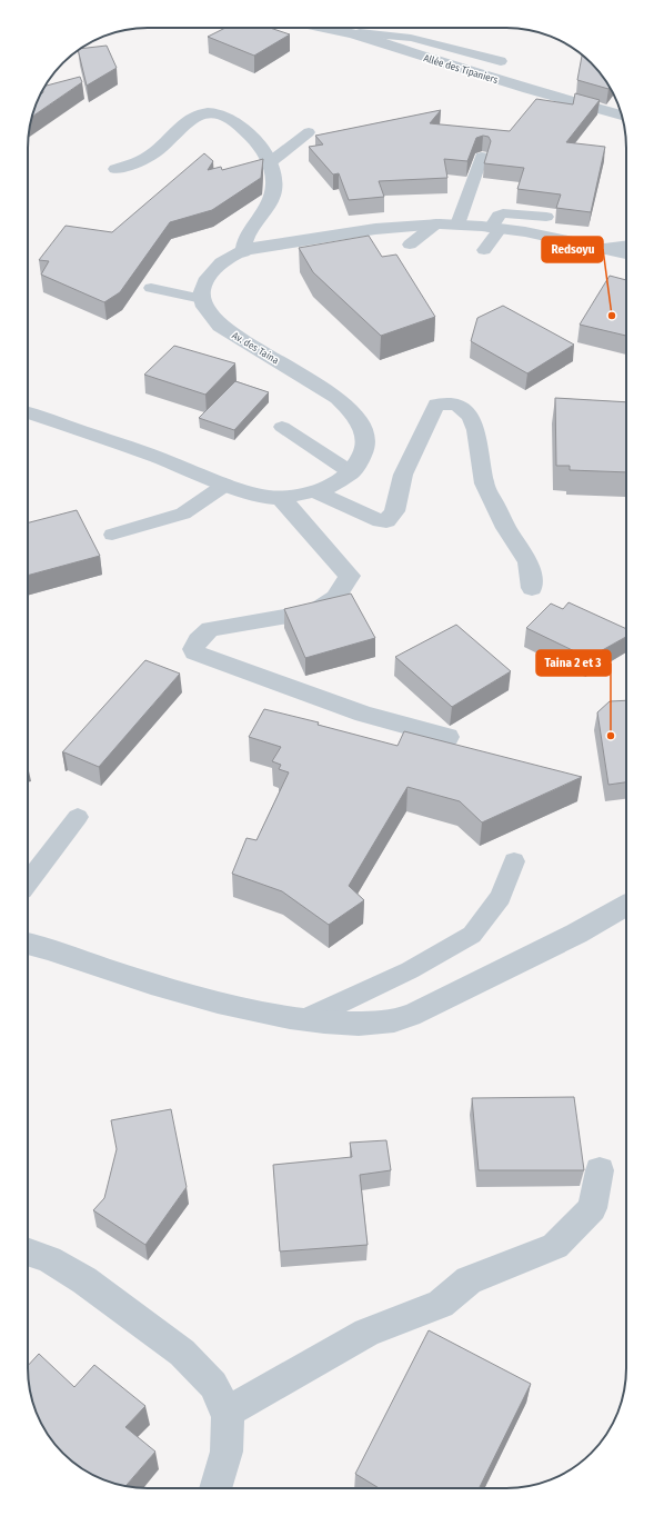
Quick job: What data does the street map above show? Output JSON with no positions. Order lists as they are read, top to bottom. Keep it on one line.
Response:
{"streets":{"street":["Allée des Tipaniers","Av. des Taina"]},"places":["Redsoyu","Taina 2 et 3"]}
